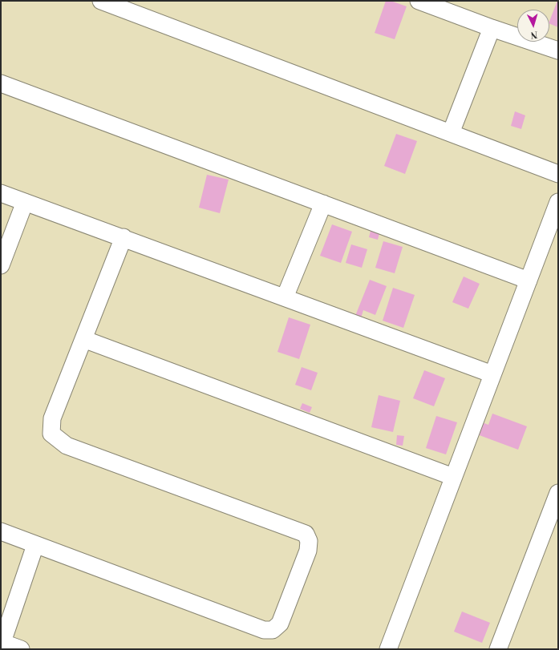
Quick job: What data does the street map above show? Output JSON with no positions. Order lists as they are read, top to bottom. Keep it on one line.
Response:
{"north":"bottom"}
